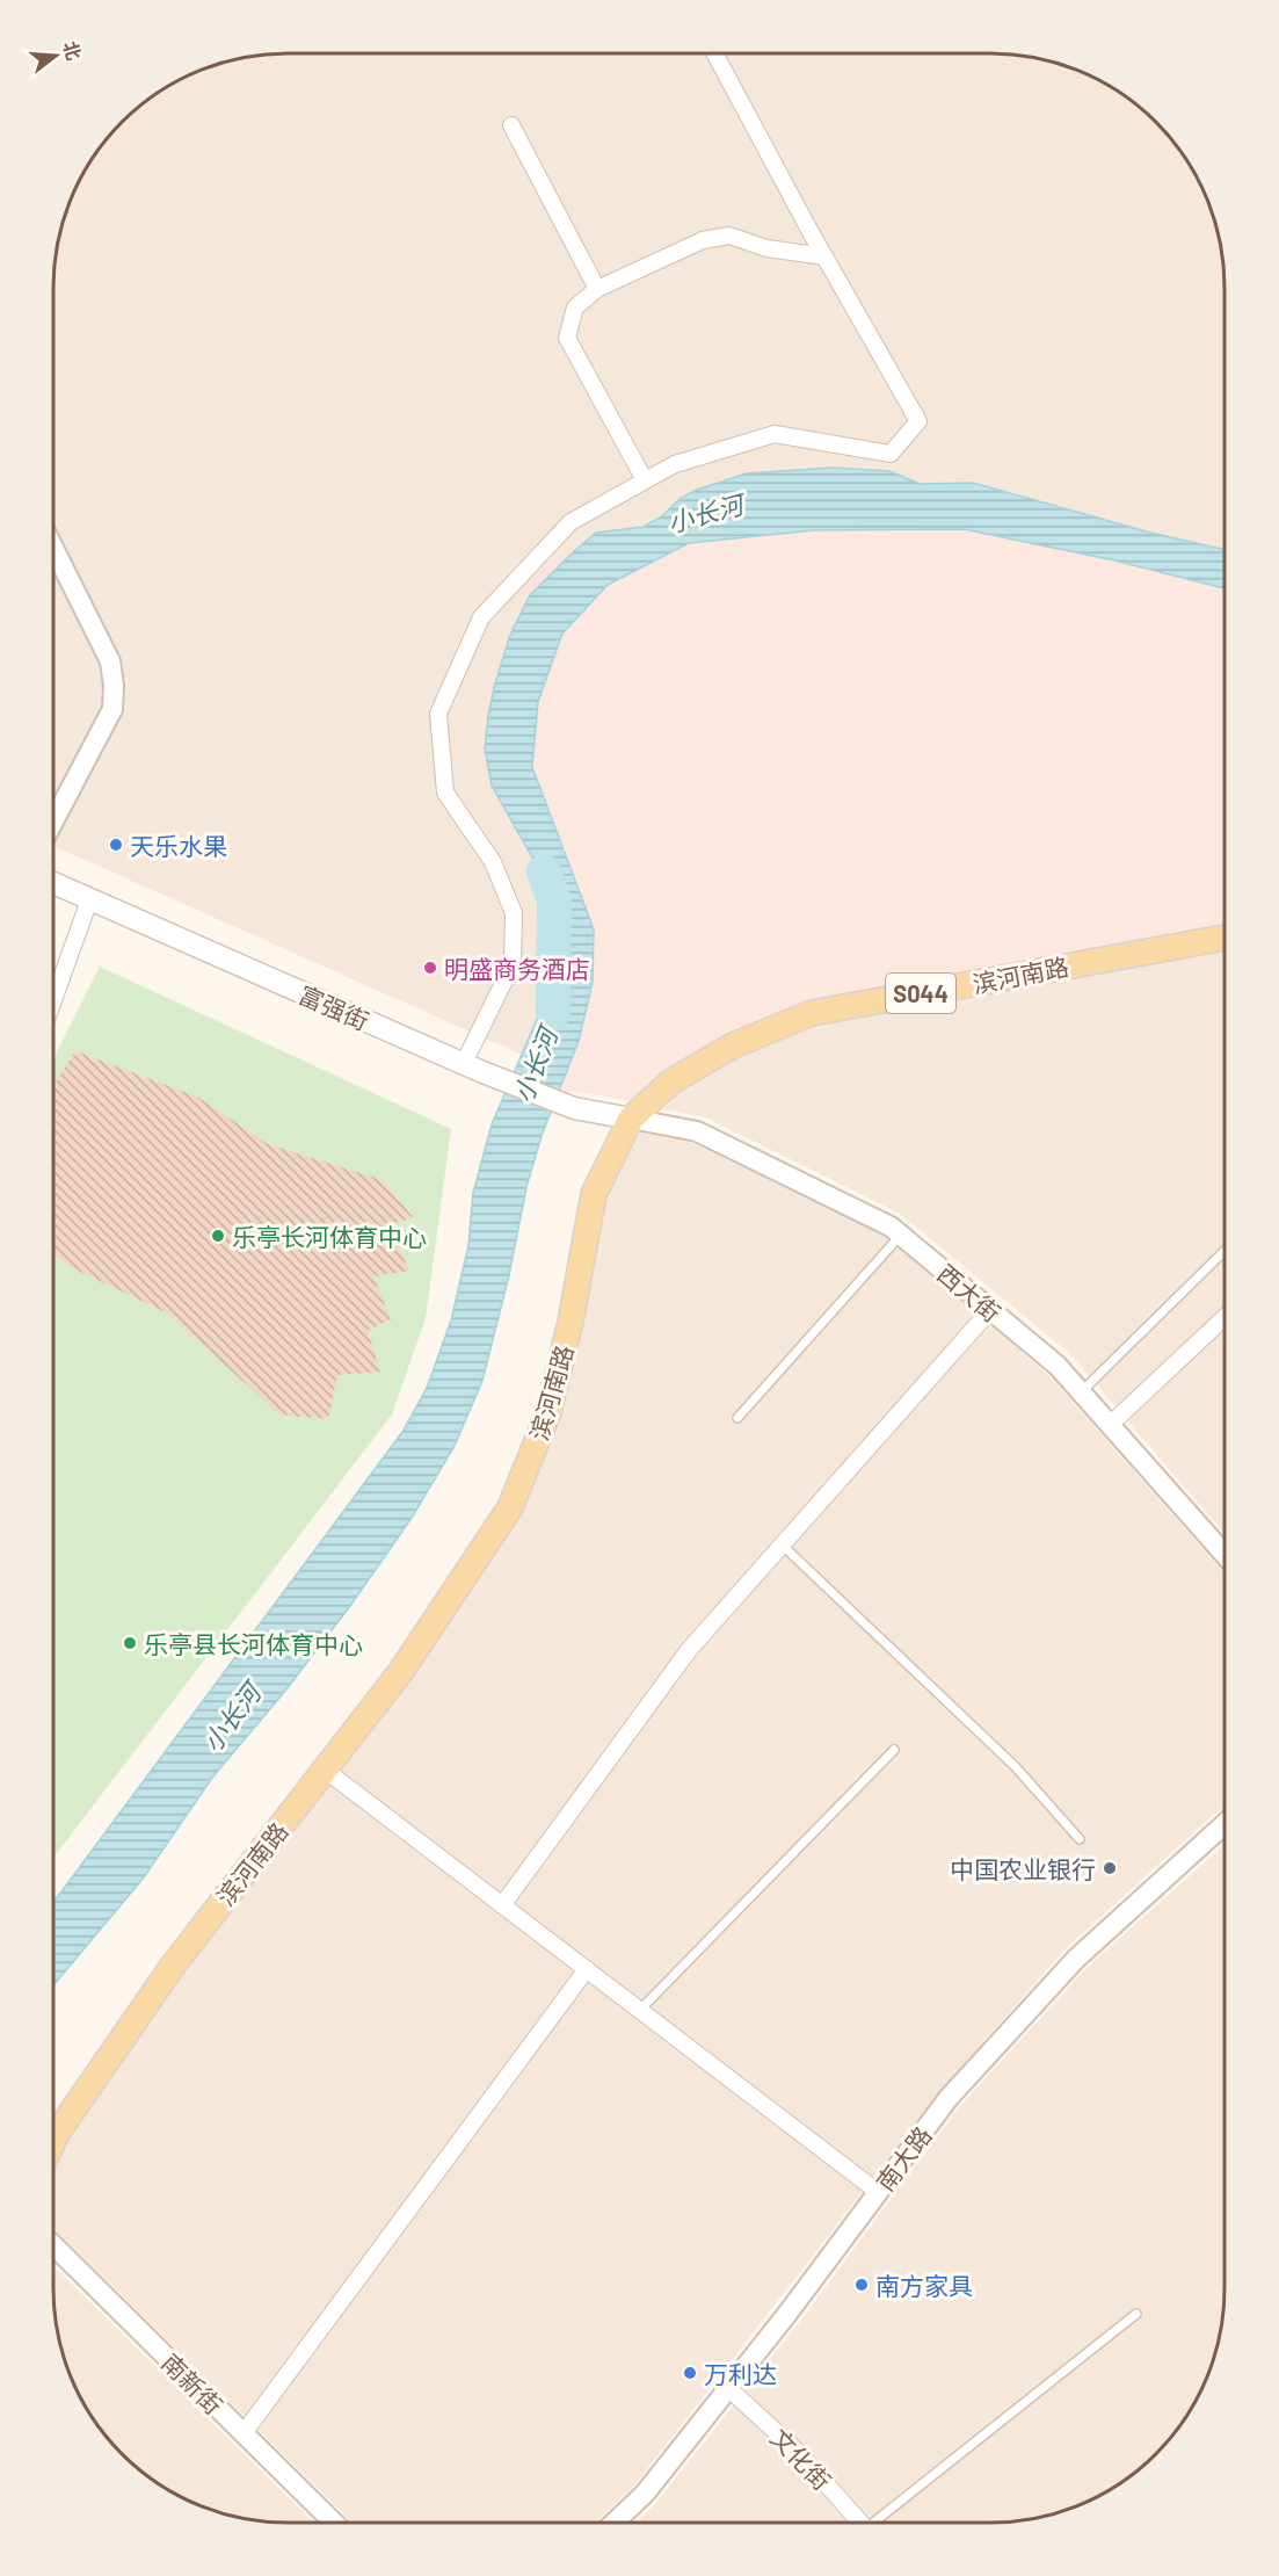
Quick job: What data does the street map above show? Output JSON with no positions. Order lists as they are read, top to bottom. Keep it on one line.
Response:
{"streets":{"main road":["滨河南路","S044","富强街"],"street":["西大街","南大路","南新街","文化街"]},"crossings":[["滨河南路","富强街"],["滨河南路","西大街"],["富强街","西大街"],["南大路","文化街"]],"water":["小长河"],"places":["天乐水果","明盛商务酒店","乐亭长河体育中心","乐亭县长河体育中心","中国农业银行","南方家具","万利达"],"north":"right"}
